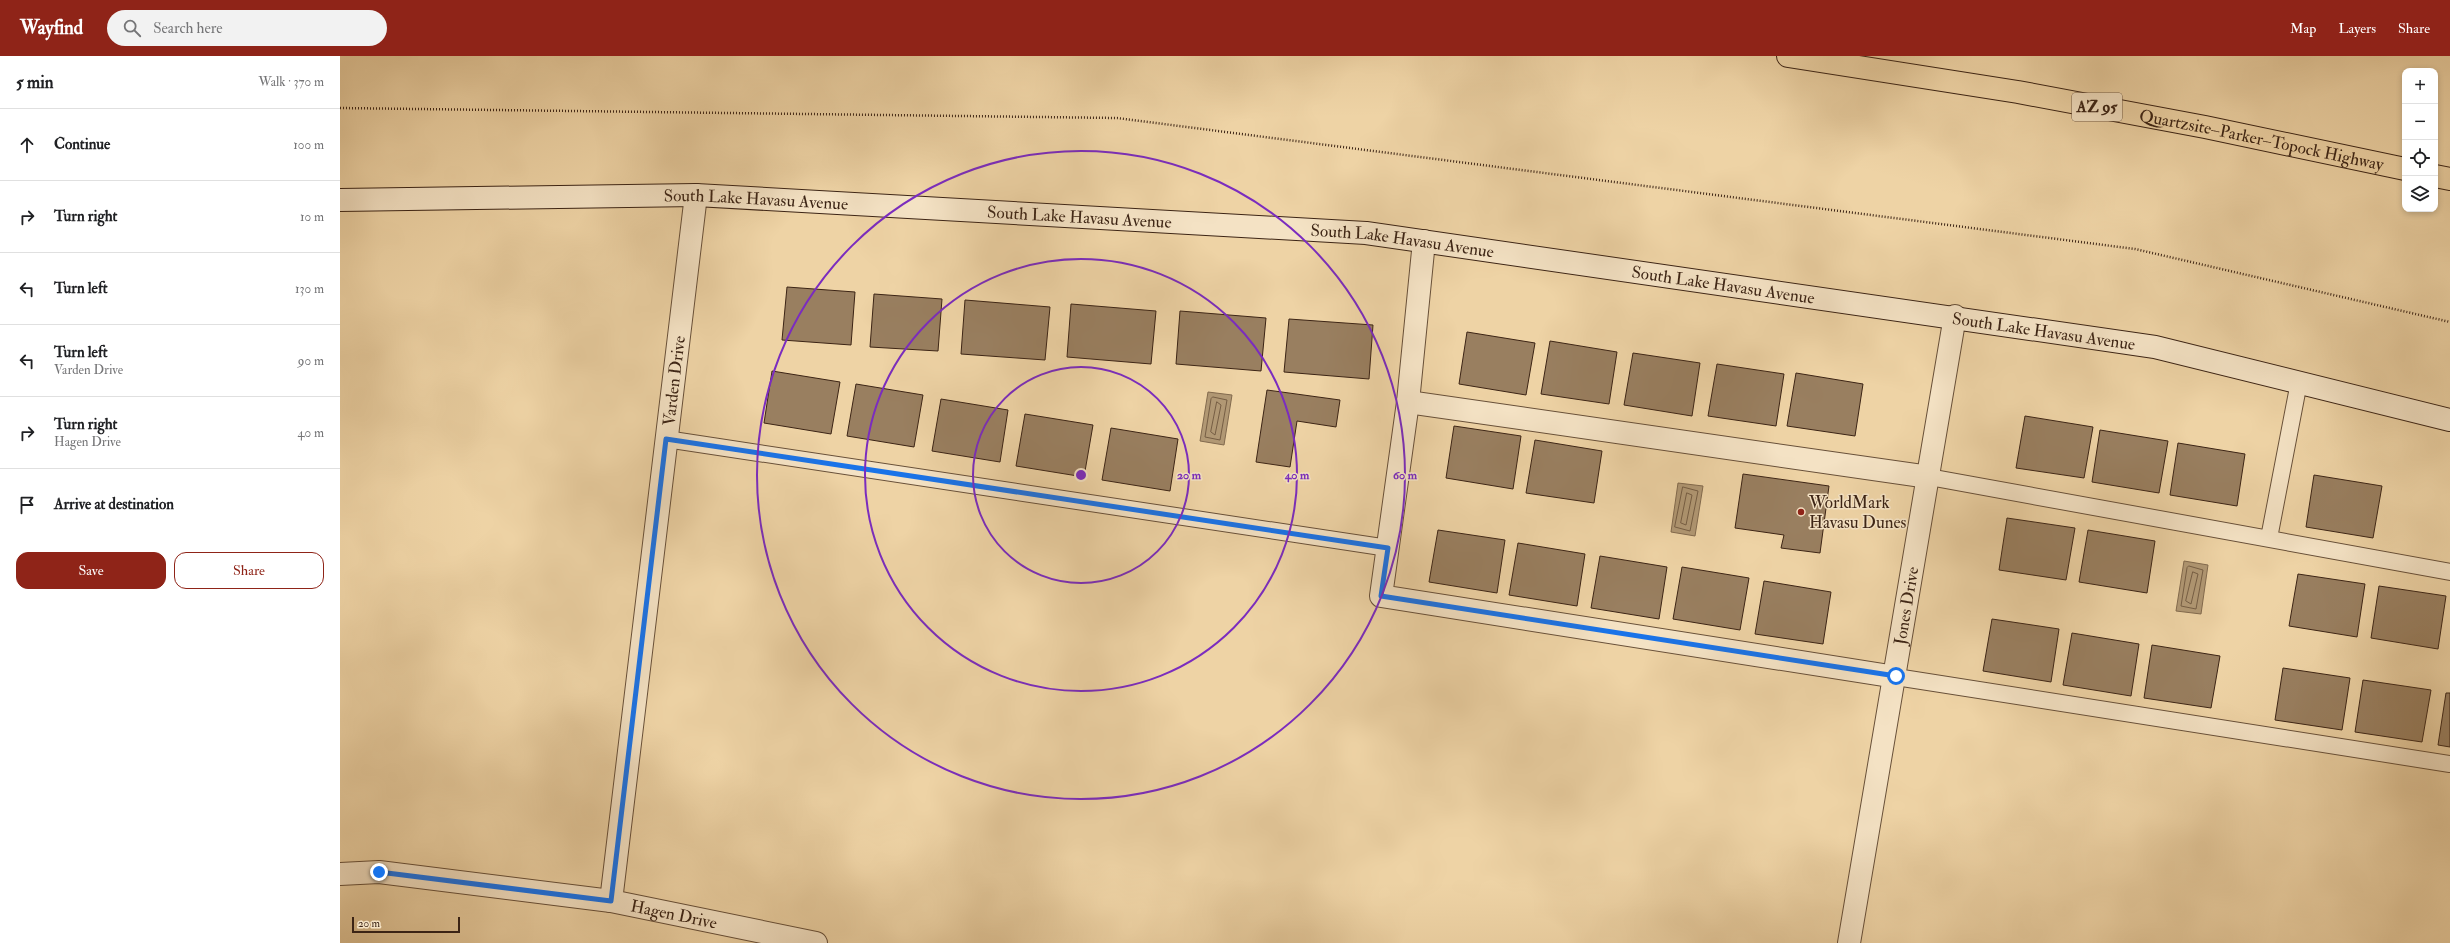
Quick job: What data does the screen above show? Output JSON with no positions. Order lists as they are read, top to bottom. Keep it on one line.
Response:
{"streets":{"highway":["AZ 95","Quartzsite–Parker–Topock Highway"],"street":["South Lake Havasu Avenue","Varden Drive","Jones Drive","Hagen Drive"]},"crossings":[["South Lake Havasu Avenue","Varden Drive"],["South Lake Havasu Avenue","Jones Drive"],["Varden Drive","Hagen Drive"]],"places":["WorldMark Havasu Dunes"],"scale_bar":"20 m","page":{"header":"Wayfind","search":"Search here","nav":["Map","Layers","Share"],"heading":["5 min","Walk · 370 m"],"map_buttons":["+","−"],"list":[["Continue","100 m"],["Turn right","10 m"],["Turn left","130 m"],["Turn left","Varden Drive","90 m"],["Turn right","Hagen Drive","40 m"],"Arrive at destination"],"buttons":["Save","Share"],"scale":"20 m"},"rings":["20 m","40 m","60 m"]}
